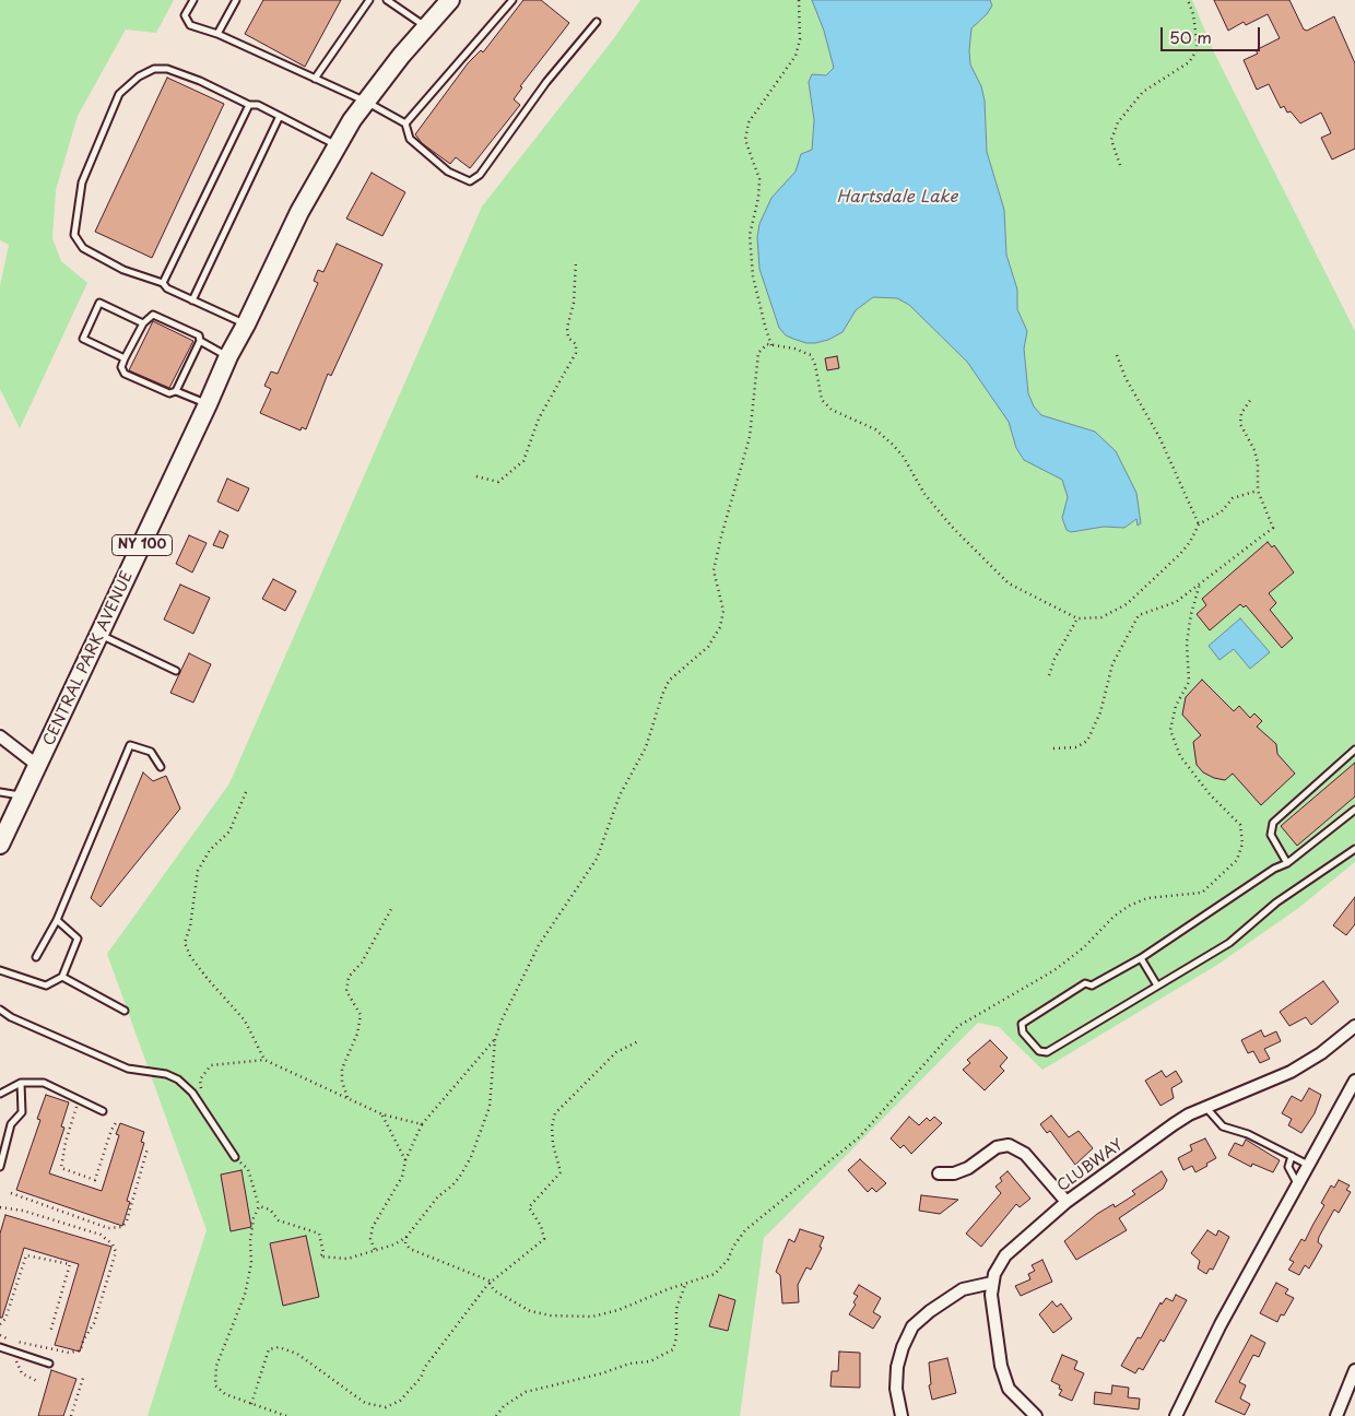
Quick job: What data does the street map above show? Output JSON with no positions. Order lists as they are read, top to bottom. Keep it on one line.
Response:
{"streets":{"main road":["NY 100","CENTRAL PARK AVENUE"],"street":["CLUBWAY"]},"crossings":[["NY 100","CENTRAL PARK AVENUE"]],"water":["Hartsdale Lake"],"scale_bar":"50 m"}
